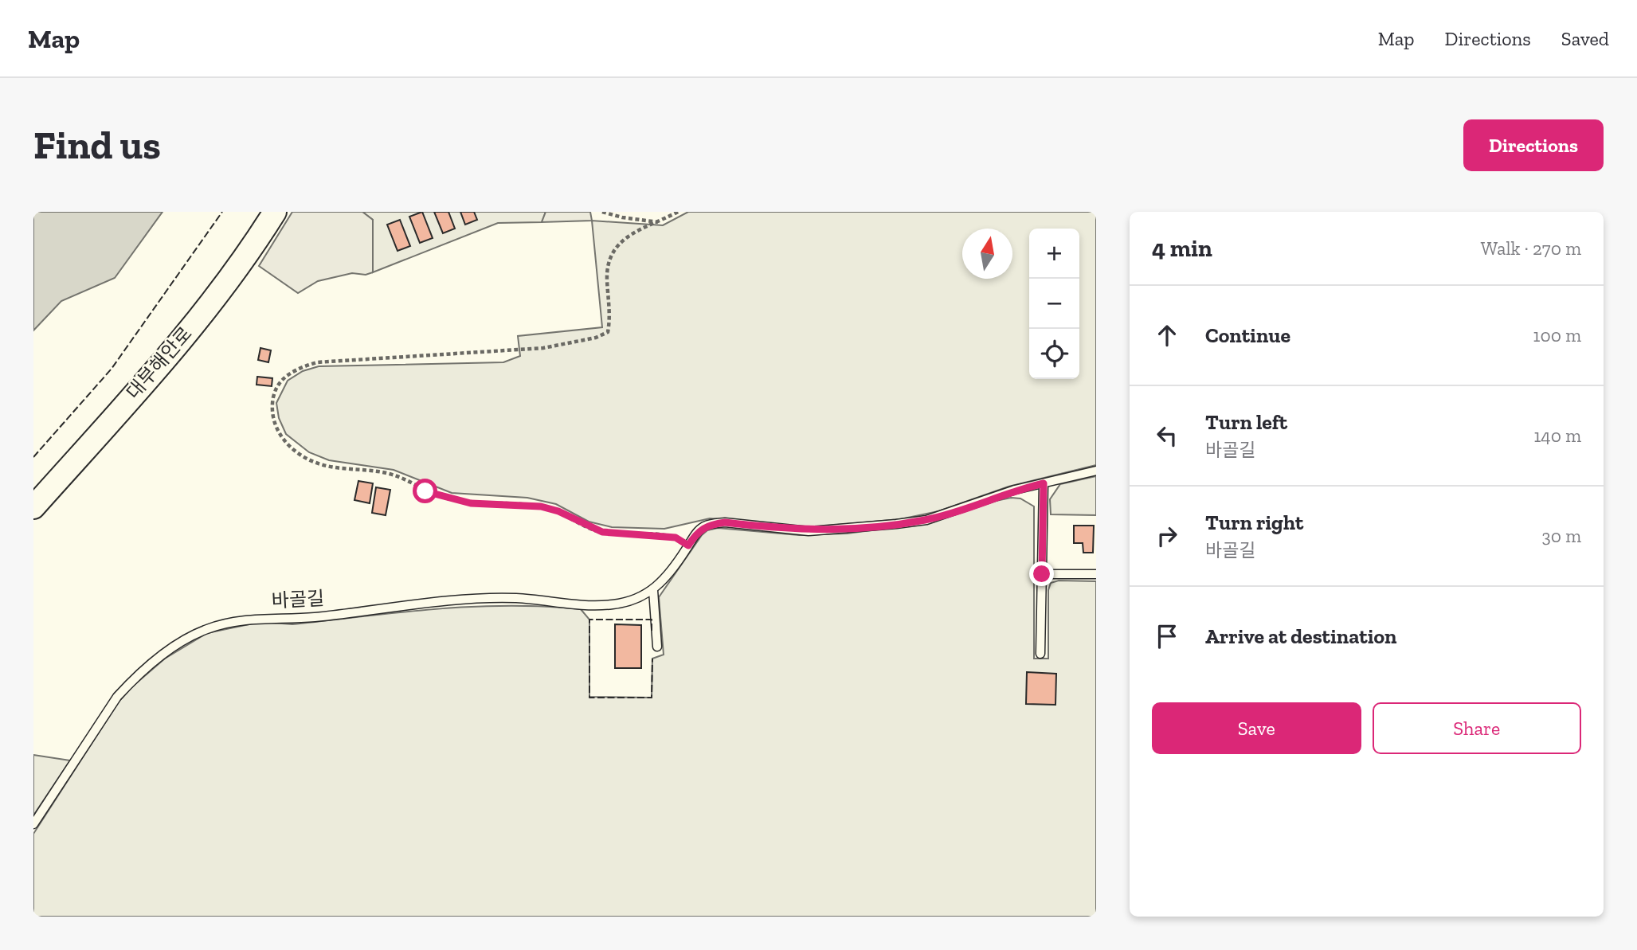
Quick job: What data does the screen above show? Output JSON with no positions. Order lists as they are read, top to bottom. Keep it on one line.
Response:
{"streets":{"street":["대부해안로"],"lane":["바골길"]},"north":"top","page":{"header":"Map","nav":["Map","Directions","Saved"],"buttons":["Directions",["Save","Share"]],"title":"Find us","heading":["4 min","Walk · 270 m"],"map_buttons":["+","−"],"list":[["Continue","100 m"],["Turn left","바골길","140 m"],["Turn right","바골길","30 m"],"Arrive at destination"]}}
